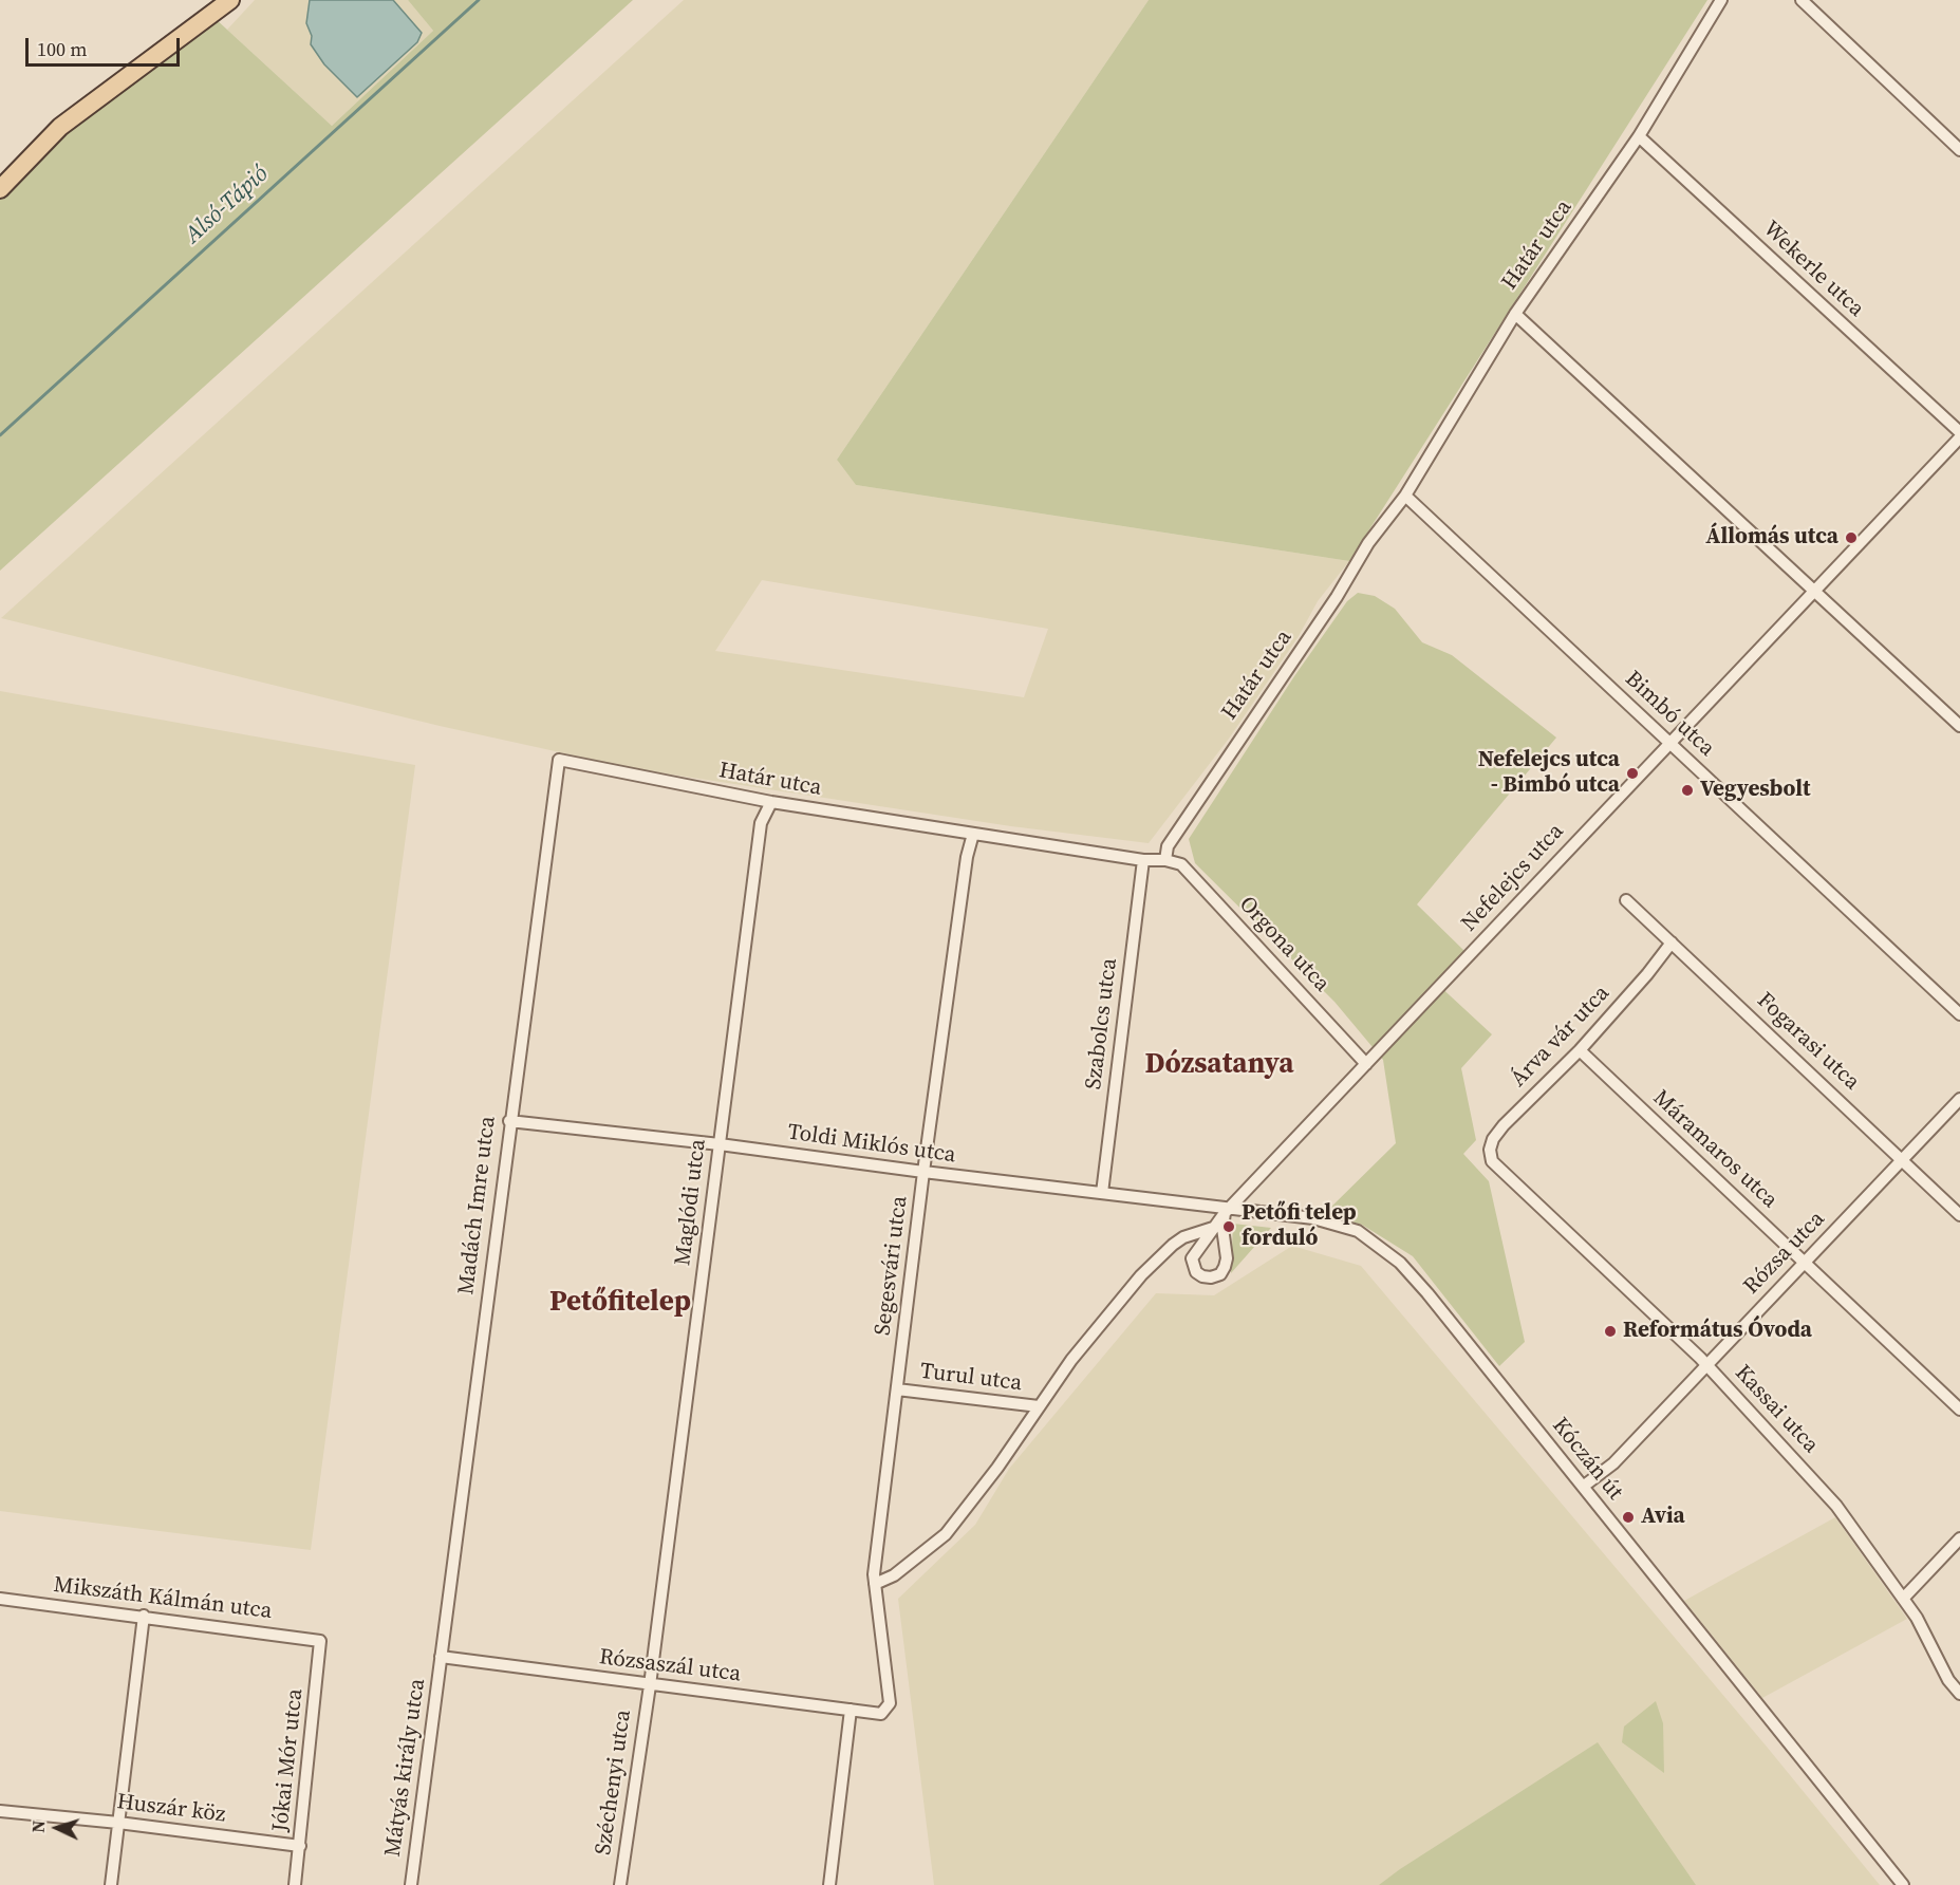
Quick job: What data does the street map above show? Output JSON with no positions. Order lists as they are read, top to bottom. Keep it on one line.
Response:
{"streets":{"street":["Határ utca","Wekerle utca","Bimbó utca","Nefelejcs utca","Orgona utca","Szabolcs utca","Árva vár utca","Fogarasi utca","Toldi Miklós utca","Máramaros utca","Maglódi utca","Madách Imre utca","Rózsa utca","Segesvári utca","Turul utca","Kassai utca","Kóczán út","Mikszáth Kálmán utca","Rózsaszál utca","Jókai Mór utca","Mátyás király utca","Széchenyi utca","Huszár köz"]},"crossings":[["Határ utca","Wekerle utca"],["Határ utca","Bimbó utca"],["Határ utca","Orgona utca"],["Határ utca","Szabolcs utca"],["Határ utca","Maglódi utca"],["Határ utca","Madách Imre utca"],["Határ utca","Segesvári utca"],["Bimbó utca","Nefelejcs utca"],["Nefelejcs utca","Orgona utca"],["Nefelejcs utca","Toldi Miklós utca"],["Nefelejcs utca","Kóczán út"],["Szabolcs utca","Toldi Miklós utca"],["Árva vár utca","Fogarasi utca"],["Árva vár utca","Máramaros utca"],["Árva vár utca","Kassai utca"],["Fogarasi utca","Rózsa utca"],["Toldi Miklós utca","Maglódi utca"],["Toldi Miklós utca","Madách Imre utca"],["Toldi Miklós utca","Segesvári utca"],["Toldi Miklós utca","Kóczán út"],["Máramaros utca","Rózsa utca"],["Maglódi utca","Rózsaszál utca"],["Maglódi utca","Széchenyi utca"],["Madách Imre utca","Rózsaszál utca"],["Madách Imre utca","Mátyás király utca"],["Rózsa utca","Kassai utca"],["Rózsa utca","Kóczán út"],["Segesvári utca","Turul utca"],["Segesvári utca","Rózsaszál utca"],["Mikszáth Kálmán utca","Jókai Mór utca"],["Rózsaszál utca","Mátyás király utca"],["Rózsaszál utca","Széchenyi utca"],["Jókai Mór utca","Huszár köz"]],"districts":["Dózsatanya","Petőfitelep"],"water":["Alsó-Tápió"],"places":["Állomás utca","Nefelejcs utca - Bimbó utca","Vegyesbolt","Petőfi telep forduló","Református Óvoda","Avia"],"scale_bar":"100 m","north":"left"}
